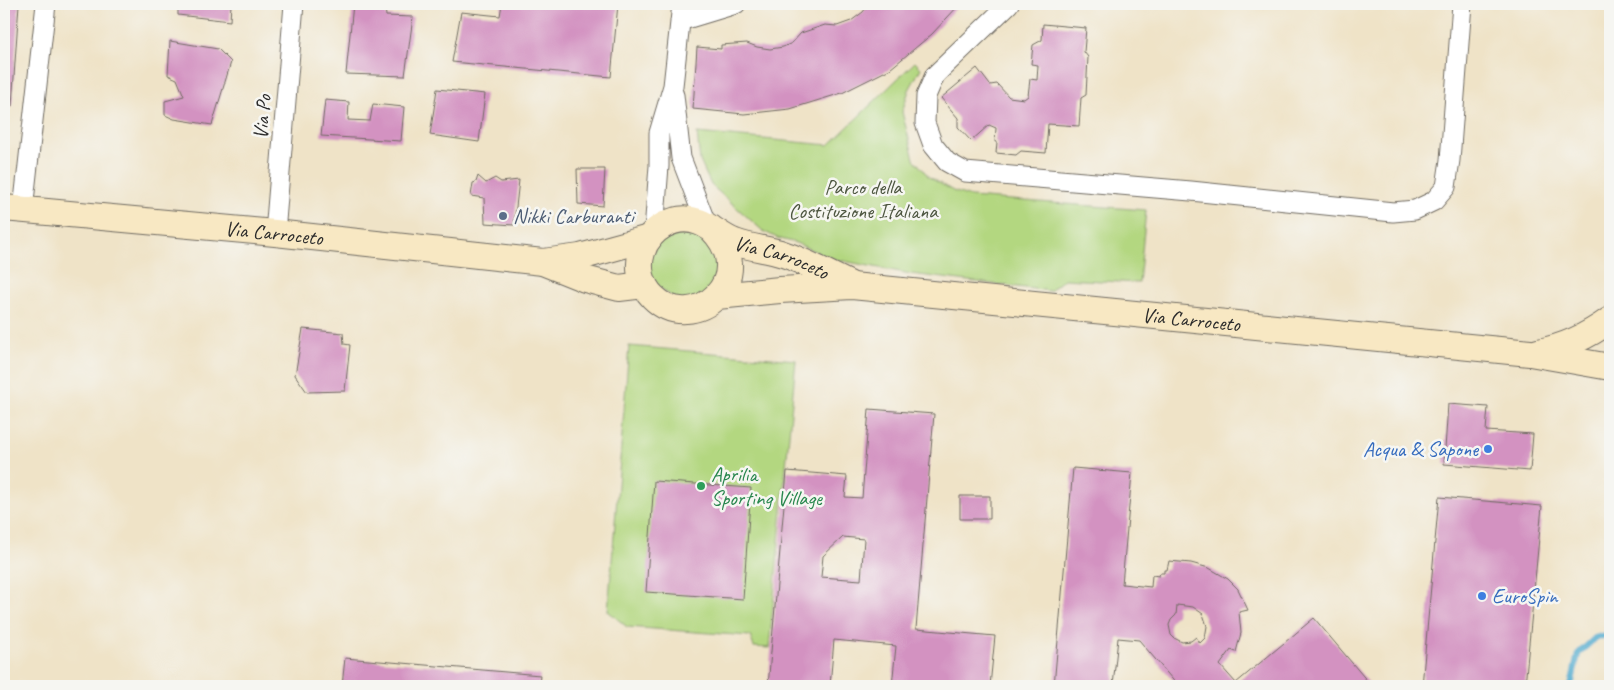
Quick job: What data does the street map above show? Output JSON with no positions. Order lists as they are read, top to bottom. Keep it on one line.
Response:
{"streets":{"street":["Via Po","Via Carroceto"]},"crossings":[["Via Po","Via Carroceto"]],"parks":["Parco della Costituzione Italiana"],"places":["Nikki Carburanti","Acqua & Sapone","Aprilia Sporting Village","EuroSpin"]}
